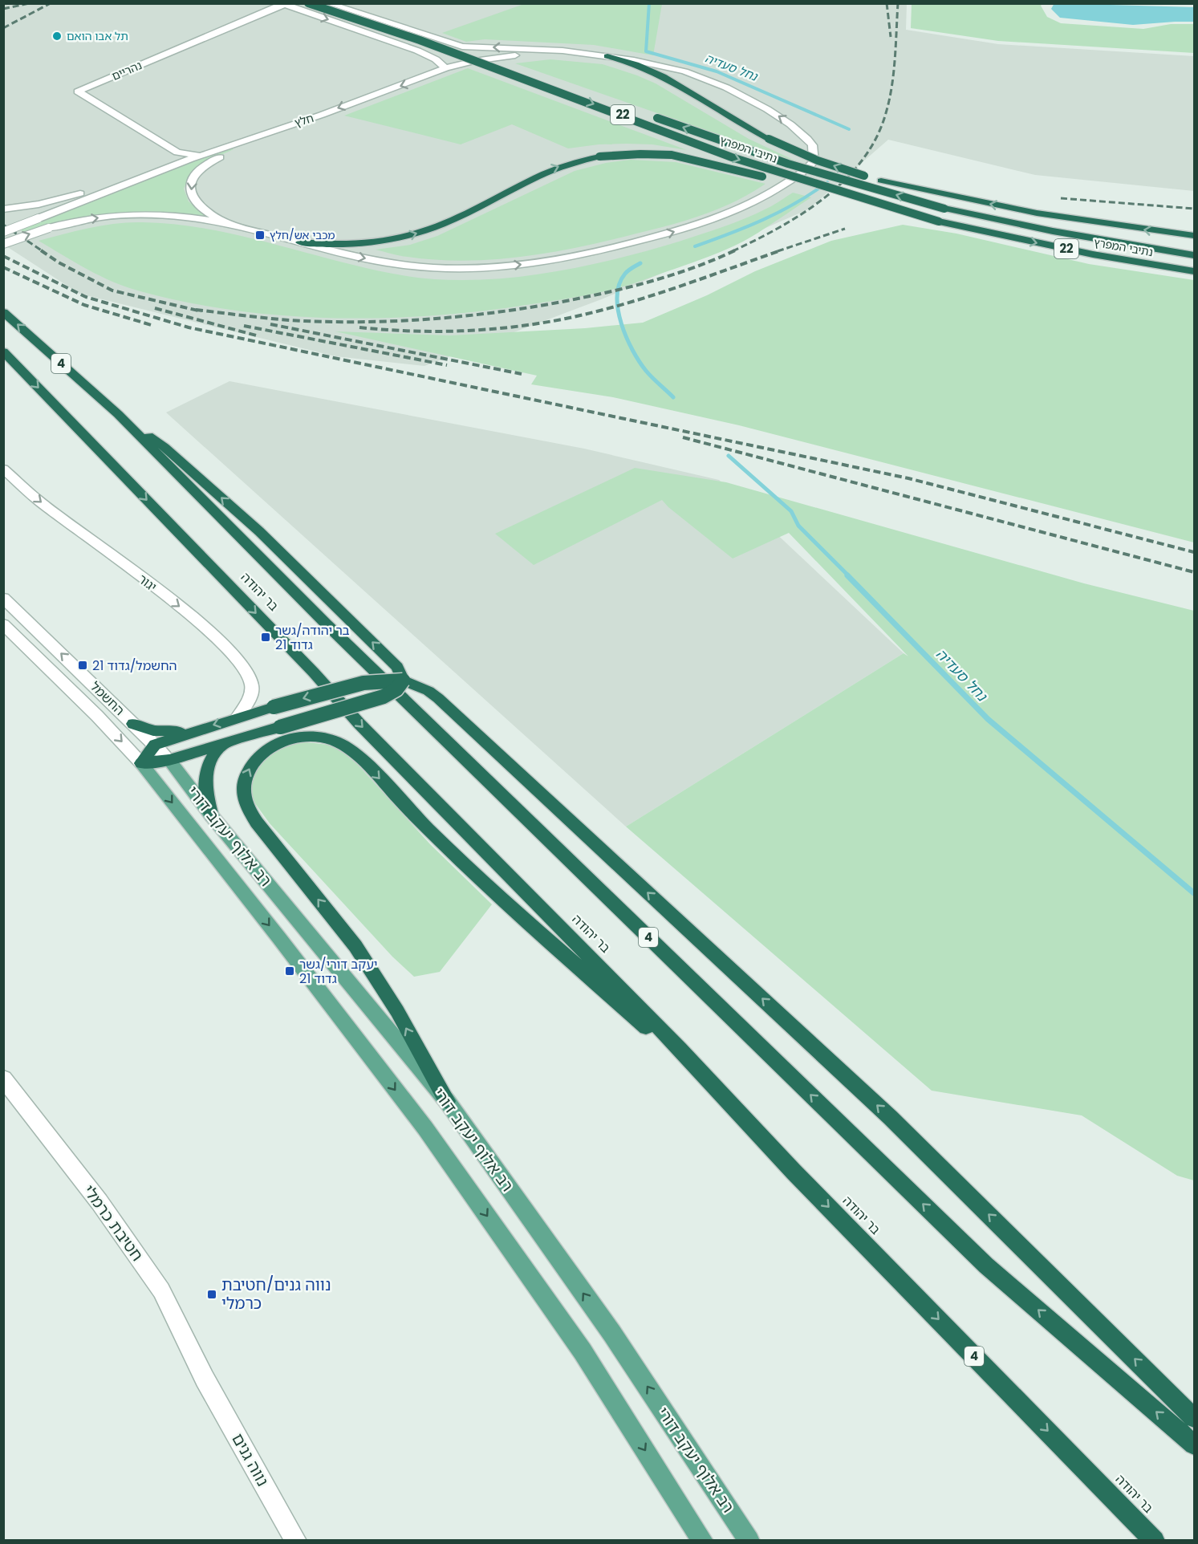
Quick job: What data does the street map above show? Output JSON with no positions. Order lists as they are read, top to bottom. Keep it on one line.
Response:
{"streets":{"highway":["22","נתיבי המפרץ","4","בר יהודה"],"main road":["רב אלוף יעקב דורי"],"street":["נהריים","חלץ","יגור","החשמל","חטיבת כרמלי","נווה גנים"]},"crossings":[["החשמל","רב אלוף יעקב דורי"],["חטיבת כרמלי","נווה גנים"]],"one_way":["יגור"],"water":["נחל סעדיה"],"places":{"other":["תל אבו הואם"],"transit":["מכבי אש/חלץ","בר יהודה/גשר גדוד 21","החשמל/גדוד 21","יעקב דורי/גשר גדוד 21","נווה גנים/חטיבת כרמלי"]}}
